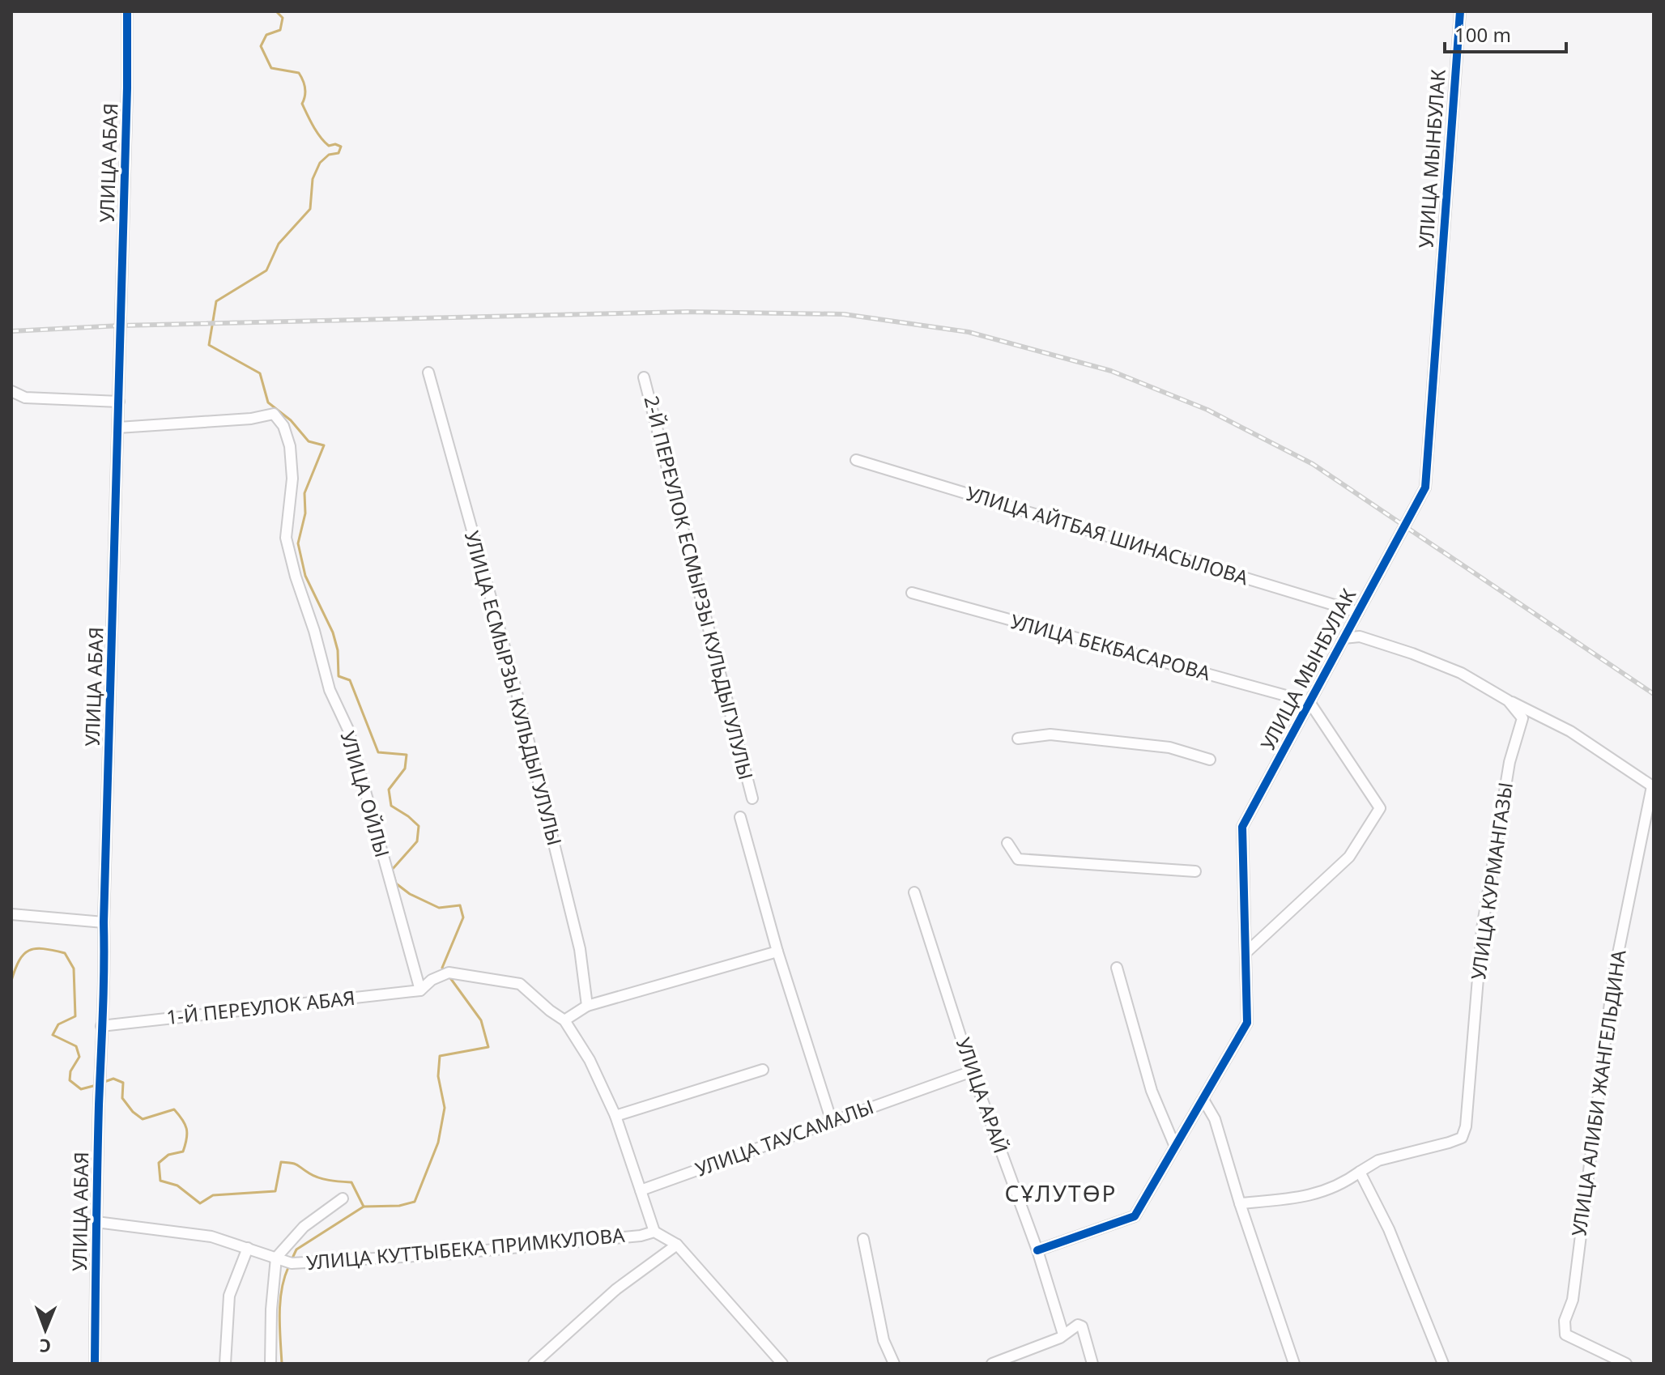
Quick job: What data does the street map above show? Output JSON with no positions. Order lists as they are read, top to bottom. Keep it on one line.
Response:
{"streets":{"street":["УЛИЦА МЫНБУЛАК","УЛИЦА АБАЯ","УЛИЦА АЙТБАЯ ШИНАСЫЛОВА","2-Й ПЕРЕУЛОК ЕСМЫРЗЫ КУЛЬДЫГУЛУЛЫ","УЛИЦА БЕКБАСАРОВА","УЛИЦА ЕСМЫРЗЫ КУЛЬДЫГУЛУЛЫ","УЛИЦА ОЙЛЫ","УЛИЦА КУРМАНГАЗЫ","1-Й ПЕРЕУЛОК АБАЯ","УЛИЦА АЛИБИ ЖАНГЕЛЬДИНА","УЛИЦА АРАЙ","УЛИЦА ТАУСАМАЛЫ","УЛИЦА КУТТЫБЕКА ПРИМКУЛОВА"]},"crossings":[["УЛИЦА МЫНБУЛАК","УЛИЦА АЙТБАЯ ШИНАСЫЛОВА"],["УЛИЦА МЫНБУЛАК","УЛИЦА БЕКБАСАРОВА"],["УЛИЦА МЫНБУЛАК","УЛИЦА АРАЙ"],["УЛИЦА АБАЯ","УЛИЦА ОЙЛЫ"],["УЛИЦА АБАЯ","1-Й ПЕРЕУЛОК АБАЯ"],["УЛИЦА АБАЯ","УЛИЦА КУТТЫБЕКА ПРИМКУЛОВА"],["УЛИЦА ОЙЛЫ","1-Й ПЕРЕУЛОК АБАЯ"],["УЛИЦА АРАЙ","УЛИЦА ТАУСАМАЛЫ"]],"districts":["СҰЛУТӨР"],"scale_bar":"100 m","north":"bottom"}
